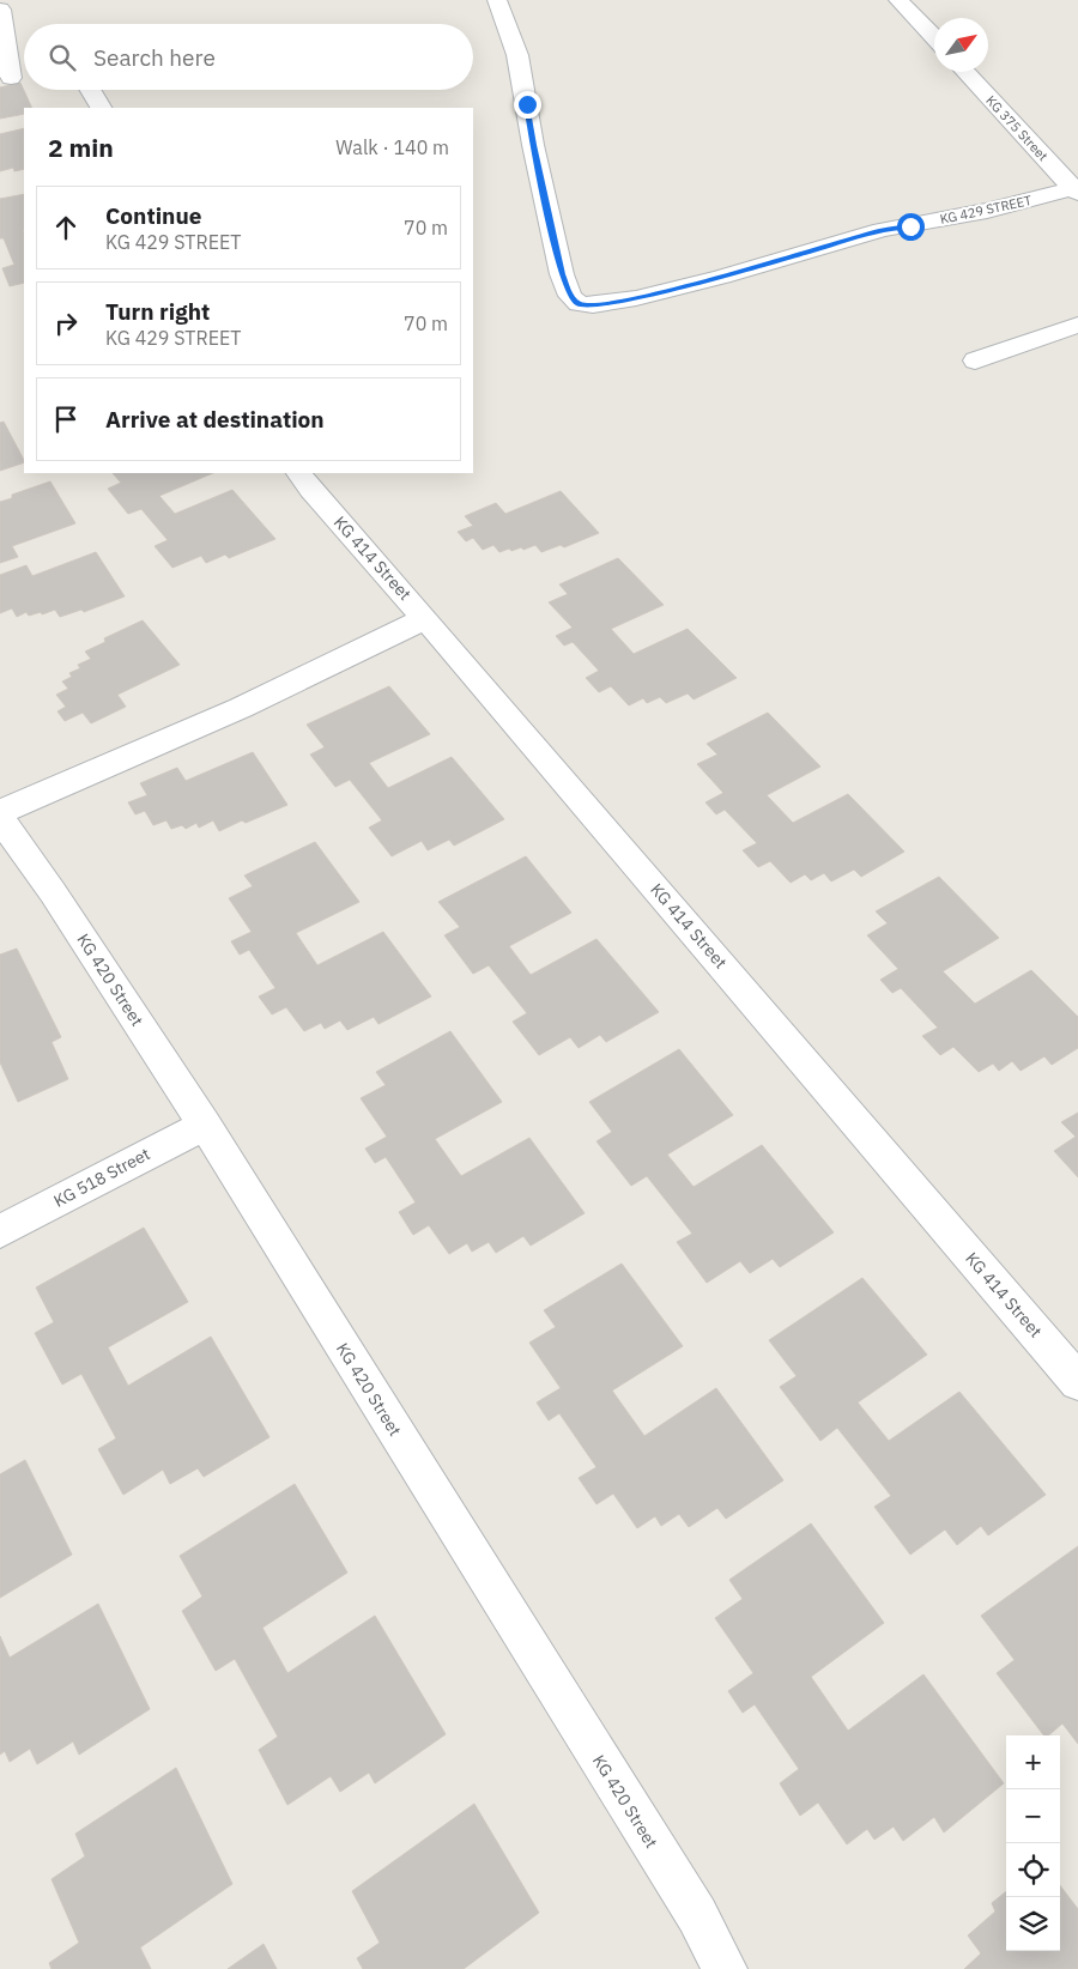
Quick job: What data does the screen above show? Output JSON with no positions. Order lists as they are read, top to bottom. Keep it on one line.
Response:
{"streets":{"street":["KG 375 Street","KG 429 STREET","KG 414 Street","KG 420 Street","KG 518 Street"]},"crossings":[["KG 375 Street","KG 429 STREET"],["KG 420 Street","KG 518 Street"]],"north":"top right","page":{"search":"Search here","heading":["2 min","Walk · 140 m"],"list":[["Continue","KG 429 STREET","70 m"],["Turn right","KG 429 STREET","70 m"],"Arrive at destination"],"map_buttons":["+","−"]}}
